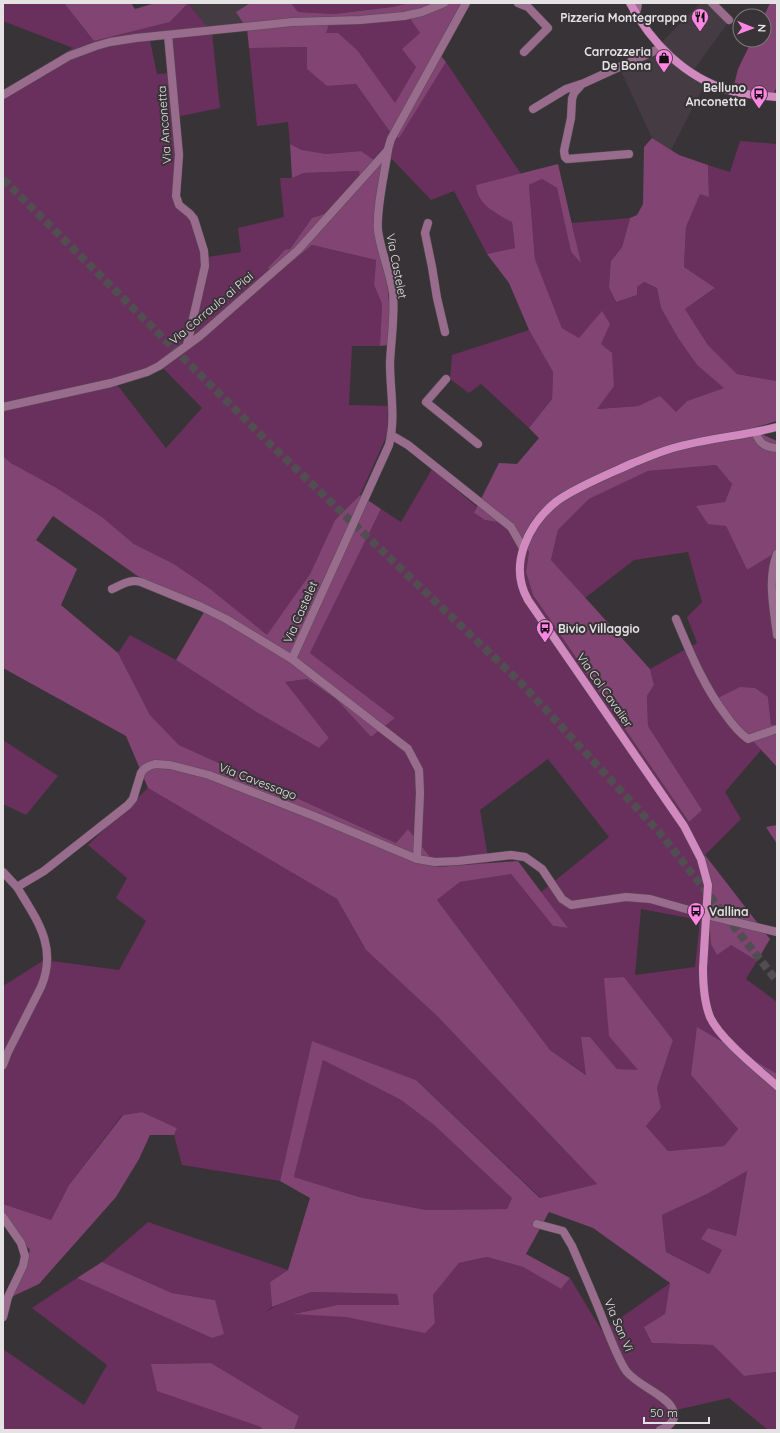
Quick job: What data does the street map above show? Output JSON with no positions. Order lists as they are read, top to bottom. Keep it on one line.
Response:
{"streets":{"main road":["Via Col Cavalier"],"street":["Via Anconetta","Via Castelet","Via Corraulo ai Piai","Via Cavessago","Via San Vi"]},"crossings":[["Via Anconetta","Via Corraulo ai Piai"],["Via Castelet","Via Corraulo ai Piai"],["Via Col Cavalier","Via Cavessago"]],"places":{"restaurant":["Pizzeria Montegrappa"],"shop":["Carrozzeria De Bona"],"bus stop":["Belluno Anconetta","Bivio Villaggio","Vallina"]},"scale_bar":"50 m","north":"right"}
